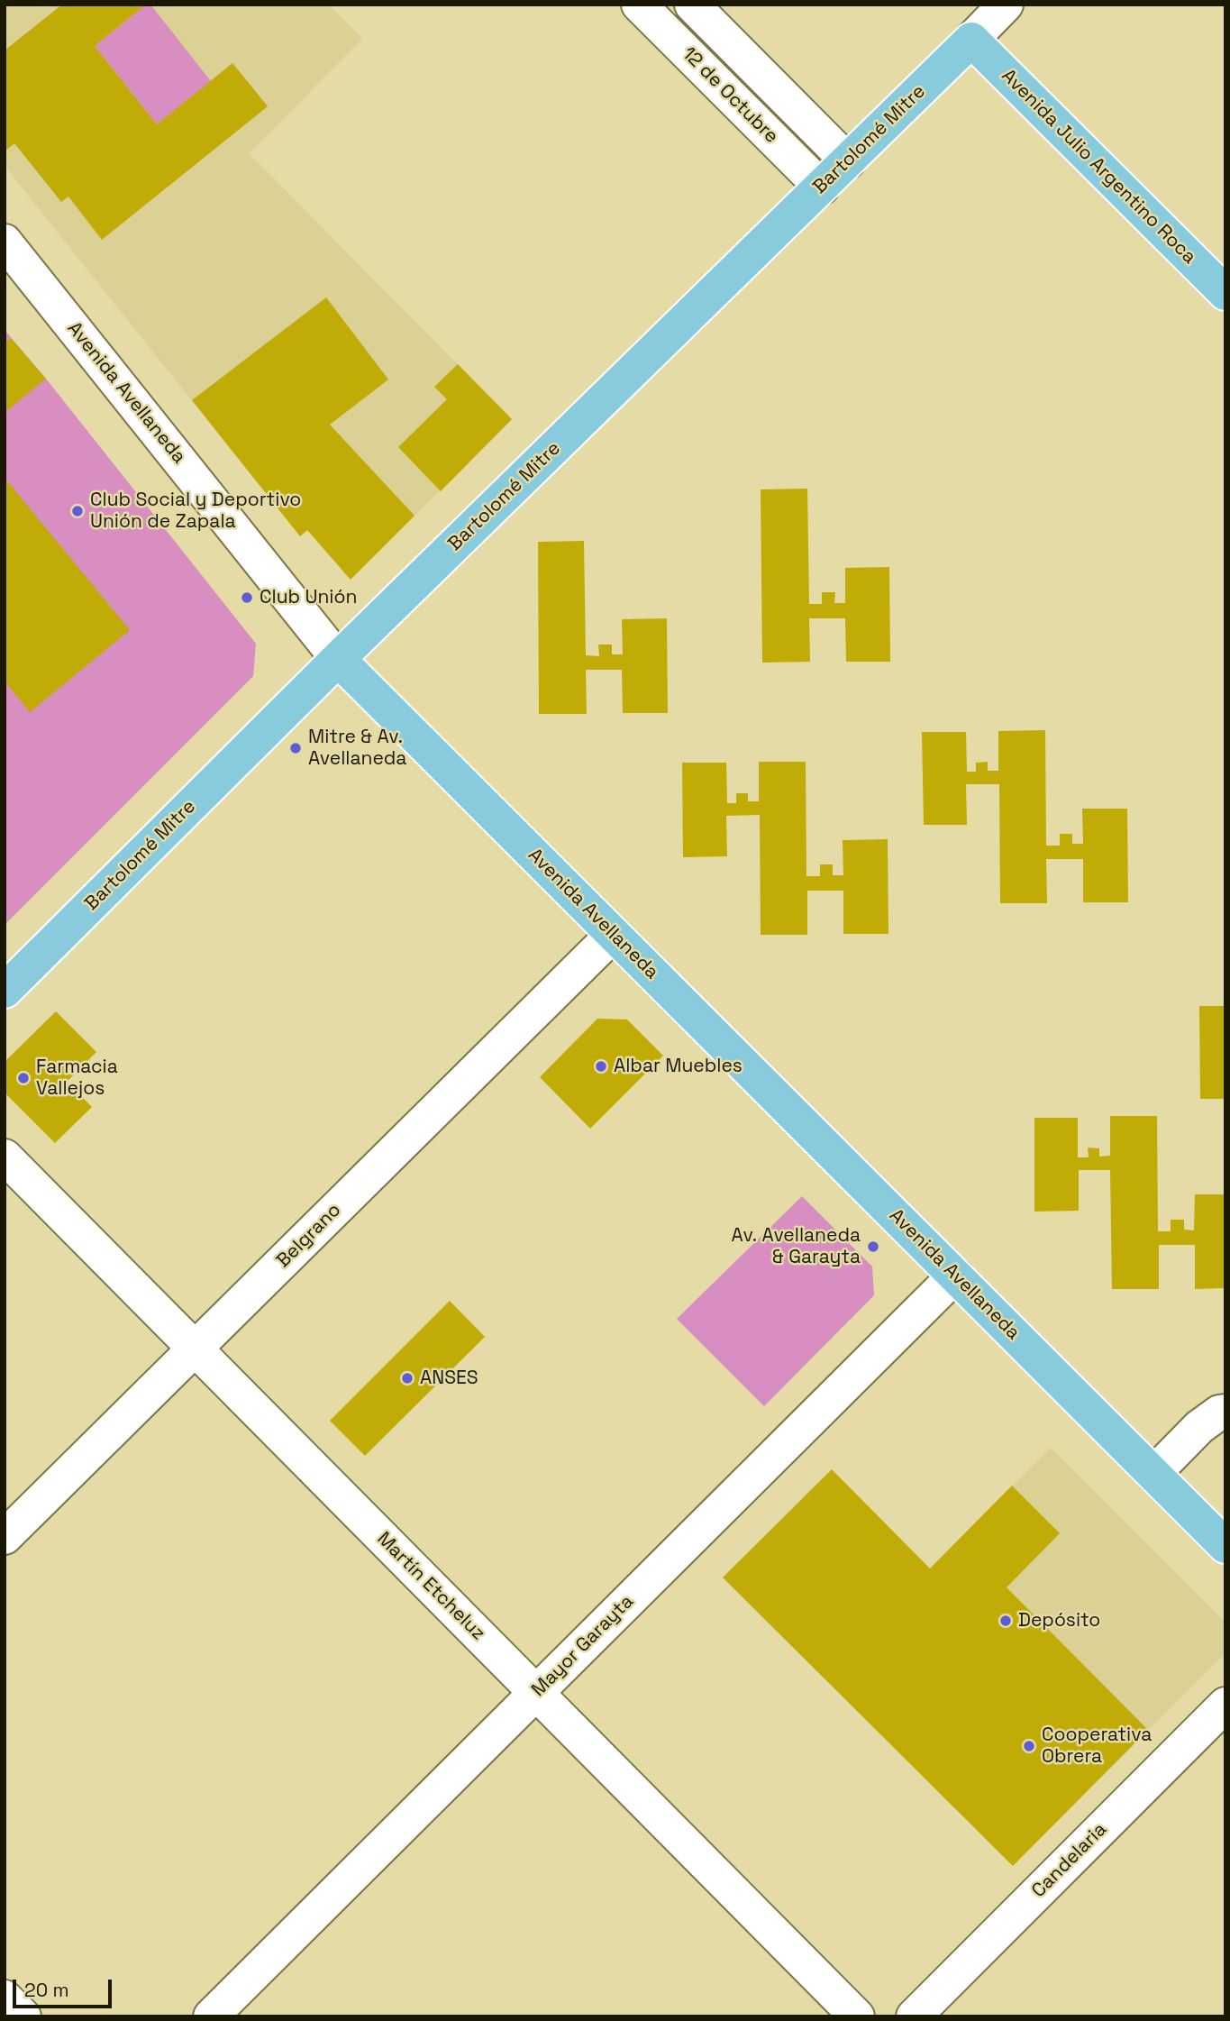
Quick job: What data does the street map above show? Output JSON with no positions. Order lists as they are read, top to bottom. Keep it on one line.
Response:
{"streets":{"main road":["Bartolomé Mitre","Avenida Julio Argentino Roca","Avenida Avellaneda"],"street":["12 de Octubre","Belgrano","Martín Etcheluz","Mayor Garayta","Candelaria"]},"crossings":[["12 de Octubre","Bartolomé Mitre"],["Bartolomé Mitre","Avenida Julio Argentino Roca"],["Bartolomé Mitre","Avenida Avellaneda"],["Avenida Avellaneda","Belgrano"],["Avenida Avellaneda","Mayor Garayta"],["Belgrano","Martín Etcheluz"],["Martín Etcheluz","Mayor Garayta"]],"places":["Club Social y Deportivo Unión de Zapala","Club Unión","Mitre & Av. Avellaneda","Albar Muebles","Farmacia Vallejos","Av. Avellaneda & Garayta","ANSES","Depósito","Cooperativa Obrera"],"scale_bar":"20 m"}
